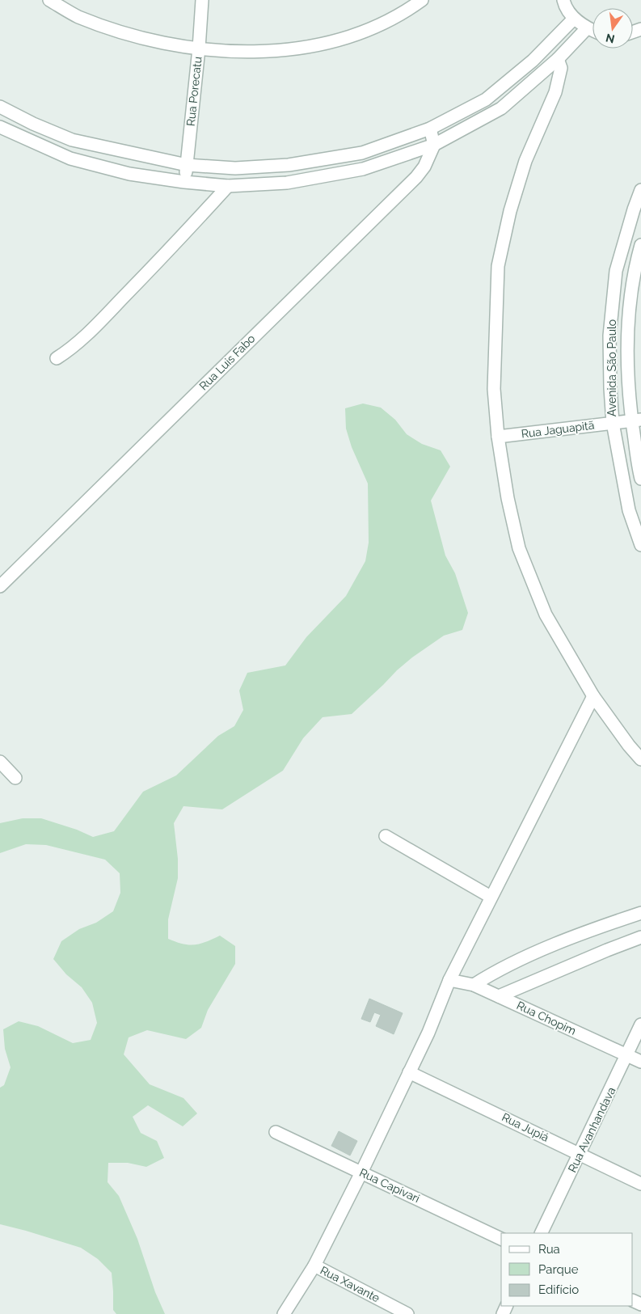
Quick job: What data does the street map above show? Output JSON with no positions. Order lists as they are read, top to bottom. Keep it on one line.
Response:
{"streets":{"street":["Rua Porecatu","Rua Luis Fabo","Avenida São Paulo","Rua Jaguapitã","Rua Chopim","Rua Jupiá","Rua Avanhandava","Rua Capivari","Rua Xavante"]},"crossings":[["Avenida São Paulo","Rua Jaguapitã"],["Rua Chopim","Rua Avanhandava"],["Rua Jupiá","Rua Avanhandava"]],"legend":["Rua","Parque","Edifício"],"north":"bottom"}
